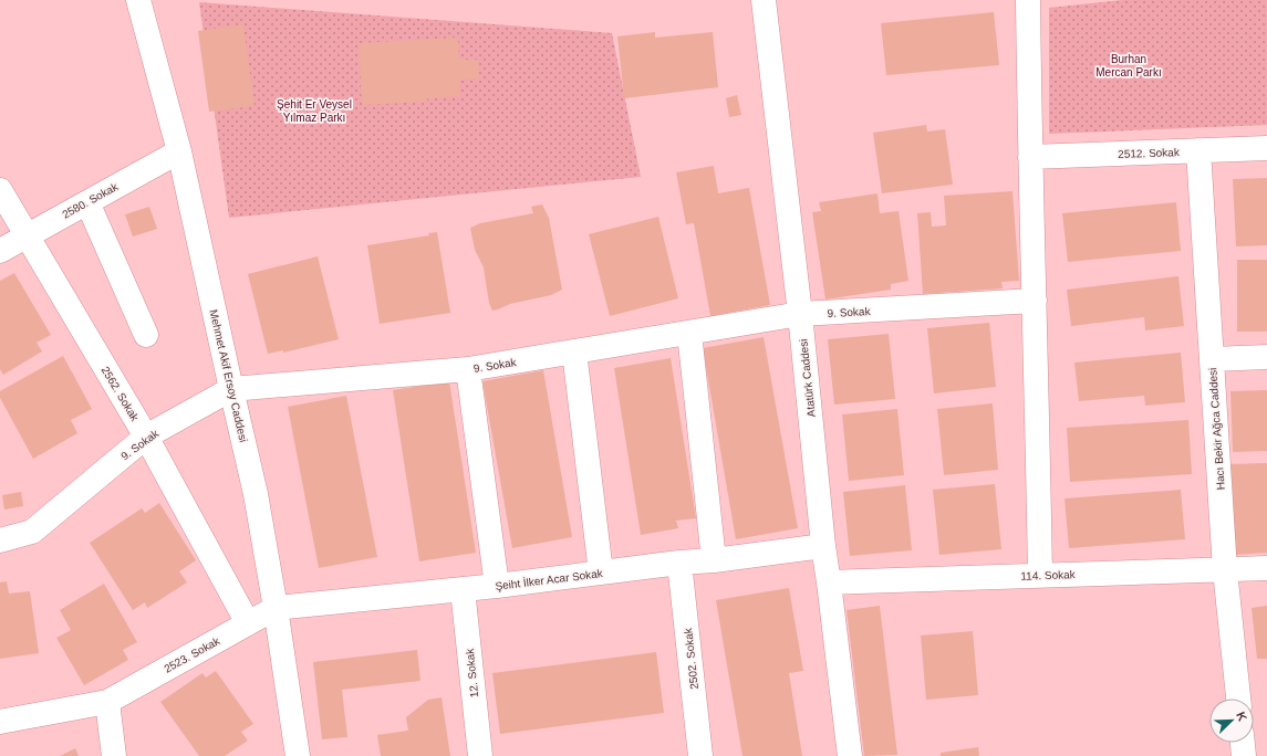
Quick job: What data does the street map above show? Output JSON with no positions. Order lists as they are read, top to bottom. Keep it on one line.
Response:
{"streets":{"street":["2512. Sokak","2580. Sokak","9. Sokak","Mehmet Akif Ersoy Caddesi","Atatürk Caddesi","2562. Sokak","Hacı Bekir Ağca Caddesi","114. Sokak","Şeiht İlker Acar Sokak","2523. Sokak","2502. Sokak","12. Sokak"]},"crossings":[["2512. Sokak","Hacı Bekir Ağca Caddesi"],["2580. Sokak","Mehmet Akif Ersoy Caddesi"],["2580. Sokak","2562. Sokak"],["9. Sokak","Mehmet Akif Ersoy Caddesi"],["9. Sokak","Atatürk Caddesi"],["9. Sokak","2562. Sokak"],["Mehmet Akif Ersoy Caddesi","Şeiht İlker Acar Sokak"],["Mehmet Akif Ersoy Caddesi","2523. Sokak"],["Atatürk Caddesi","114. Sokak"],["Atatürk Caddesi","Şeiht İlker Acar Sokak"],["2562. Sokak","2523. Sokak"],["Hacı Bekir Ağca Caddesi","114. Sokak"],["Şeiht İlker Acar Sokak","2523. Sokak"],["Şeiht İlker Acar Sokak","2502. Sokak"],["Şeiht İlker Acar Sokak","12. Sokak"]],"parks":["Burhan Mercan Parkı","Şehit Er Veysel Yılmaz Parkı"],"north":"top right"}
